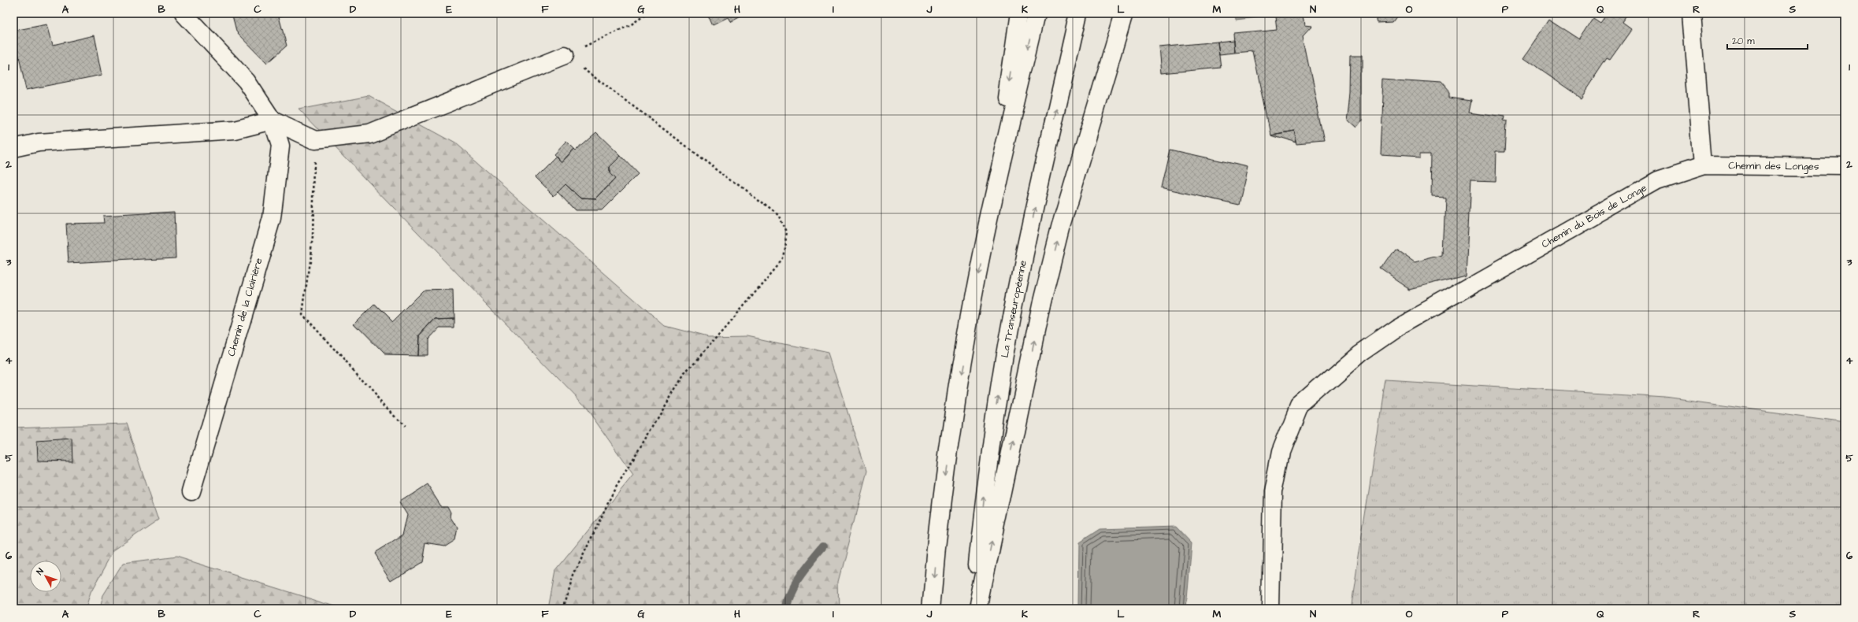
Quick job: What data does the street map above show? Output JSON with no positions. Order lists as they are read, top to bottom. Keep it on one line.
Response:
{"streets":{"main road":["Chemin des Longes","Chemin du Bois de Longe","Chemin de la Clairière","La Transeuropéenne"]},"crossings":[["Chemin des Longes","Chemin du Bois de Longe"]],"scale_bar":"20 m","north":"top left","grid":{"columns":["A","B","C","D","E","F","G","H","I","J","K","L","M","N","O","P","Q","R","S"],"rows":["1","2","3","4","5","6"]}}
